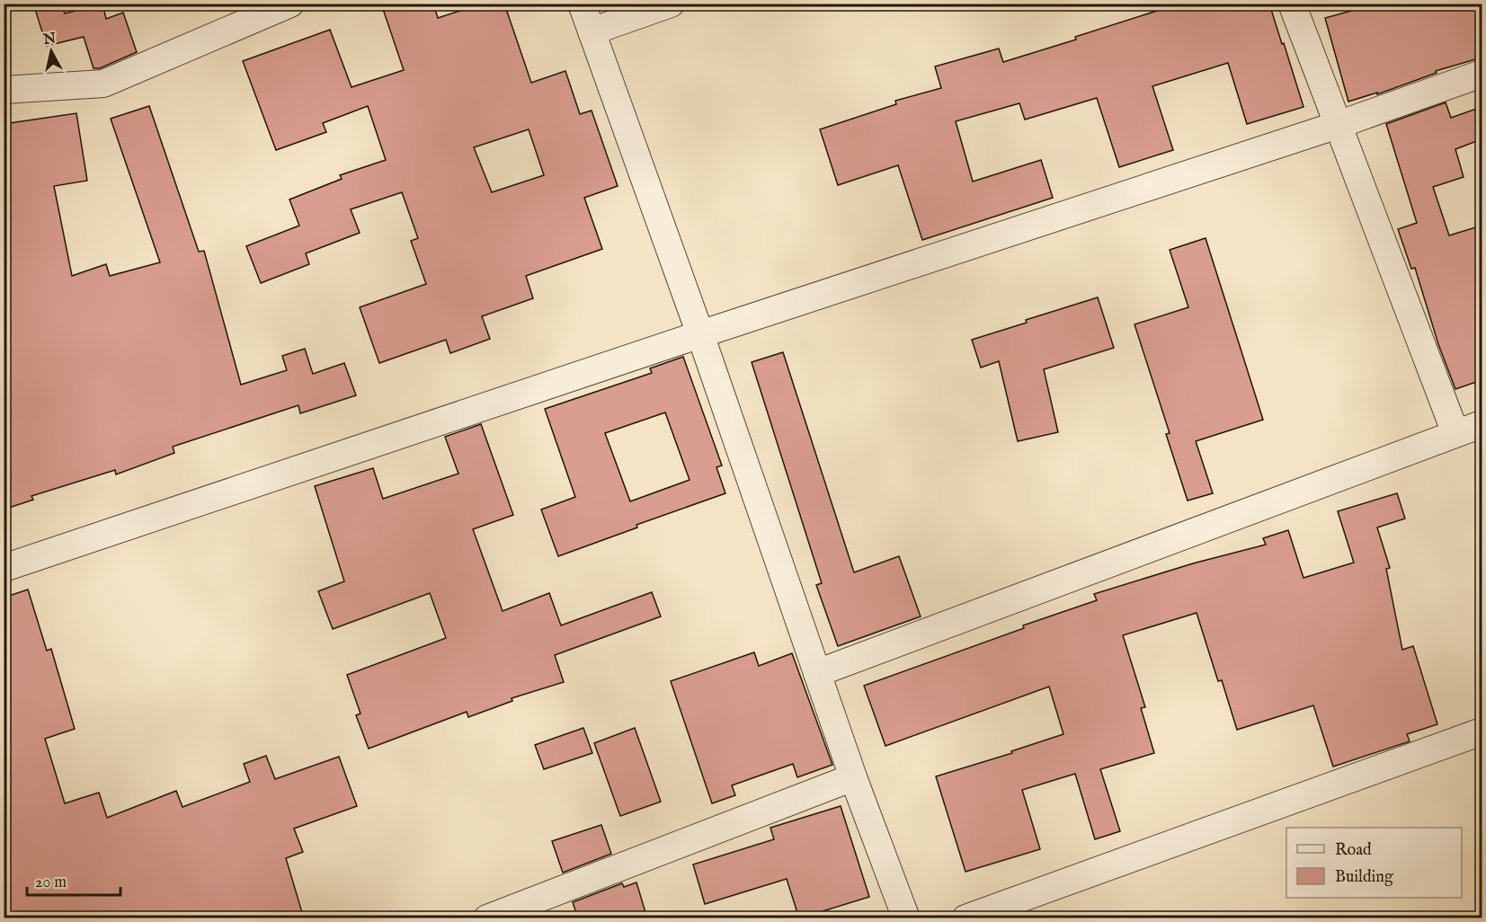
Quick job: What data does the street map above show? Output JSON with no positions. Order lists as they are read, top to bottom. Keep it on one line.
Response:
{"legend":["Road","Building"],"scale_bar":"20 m","north":"top"}
